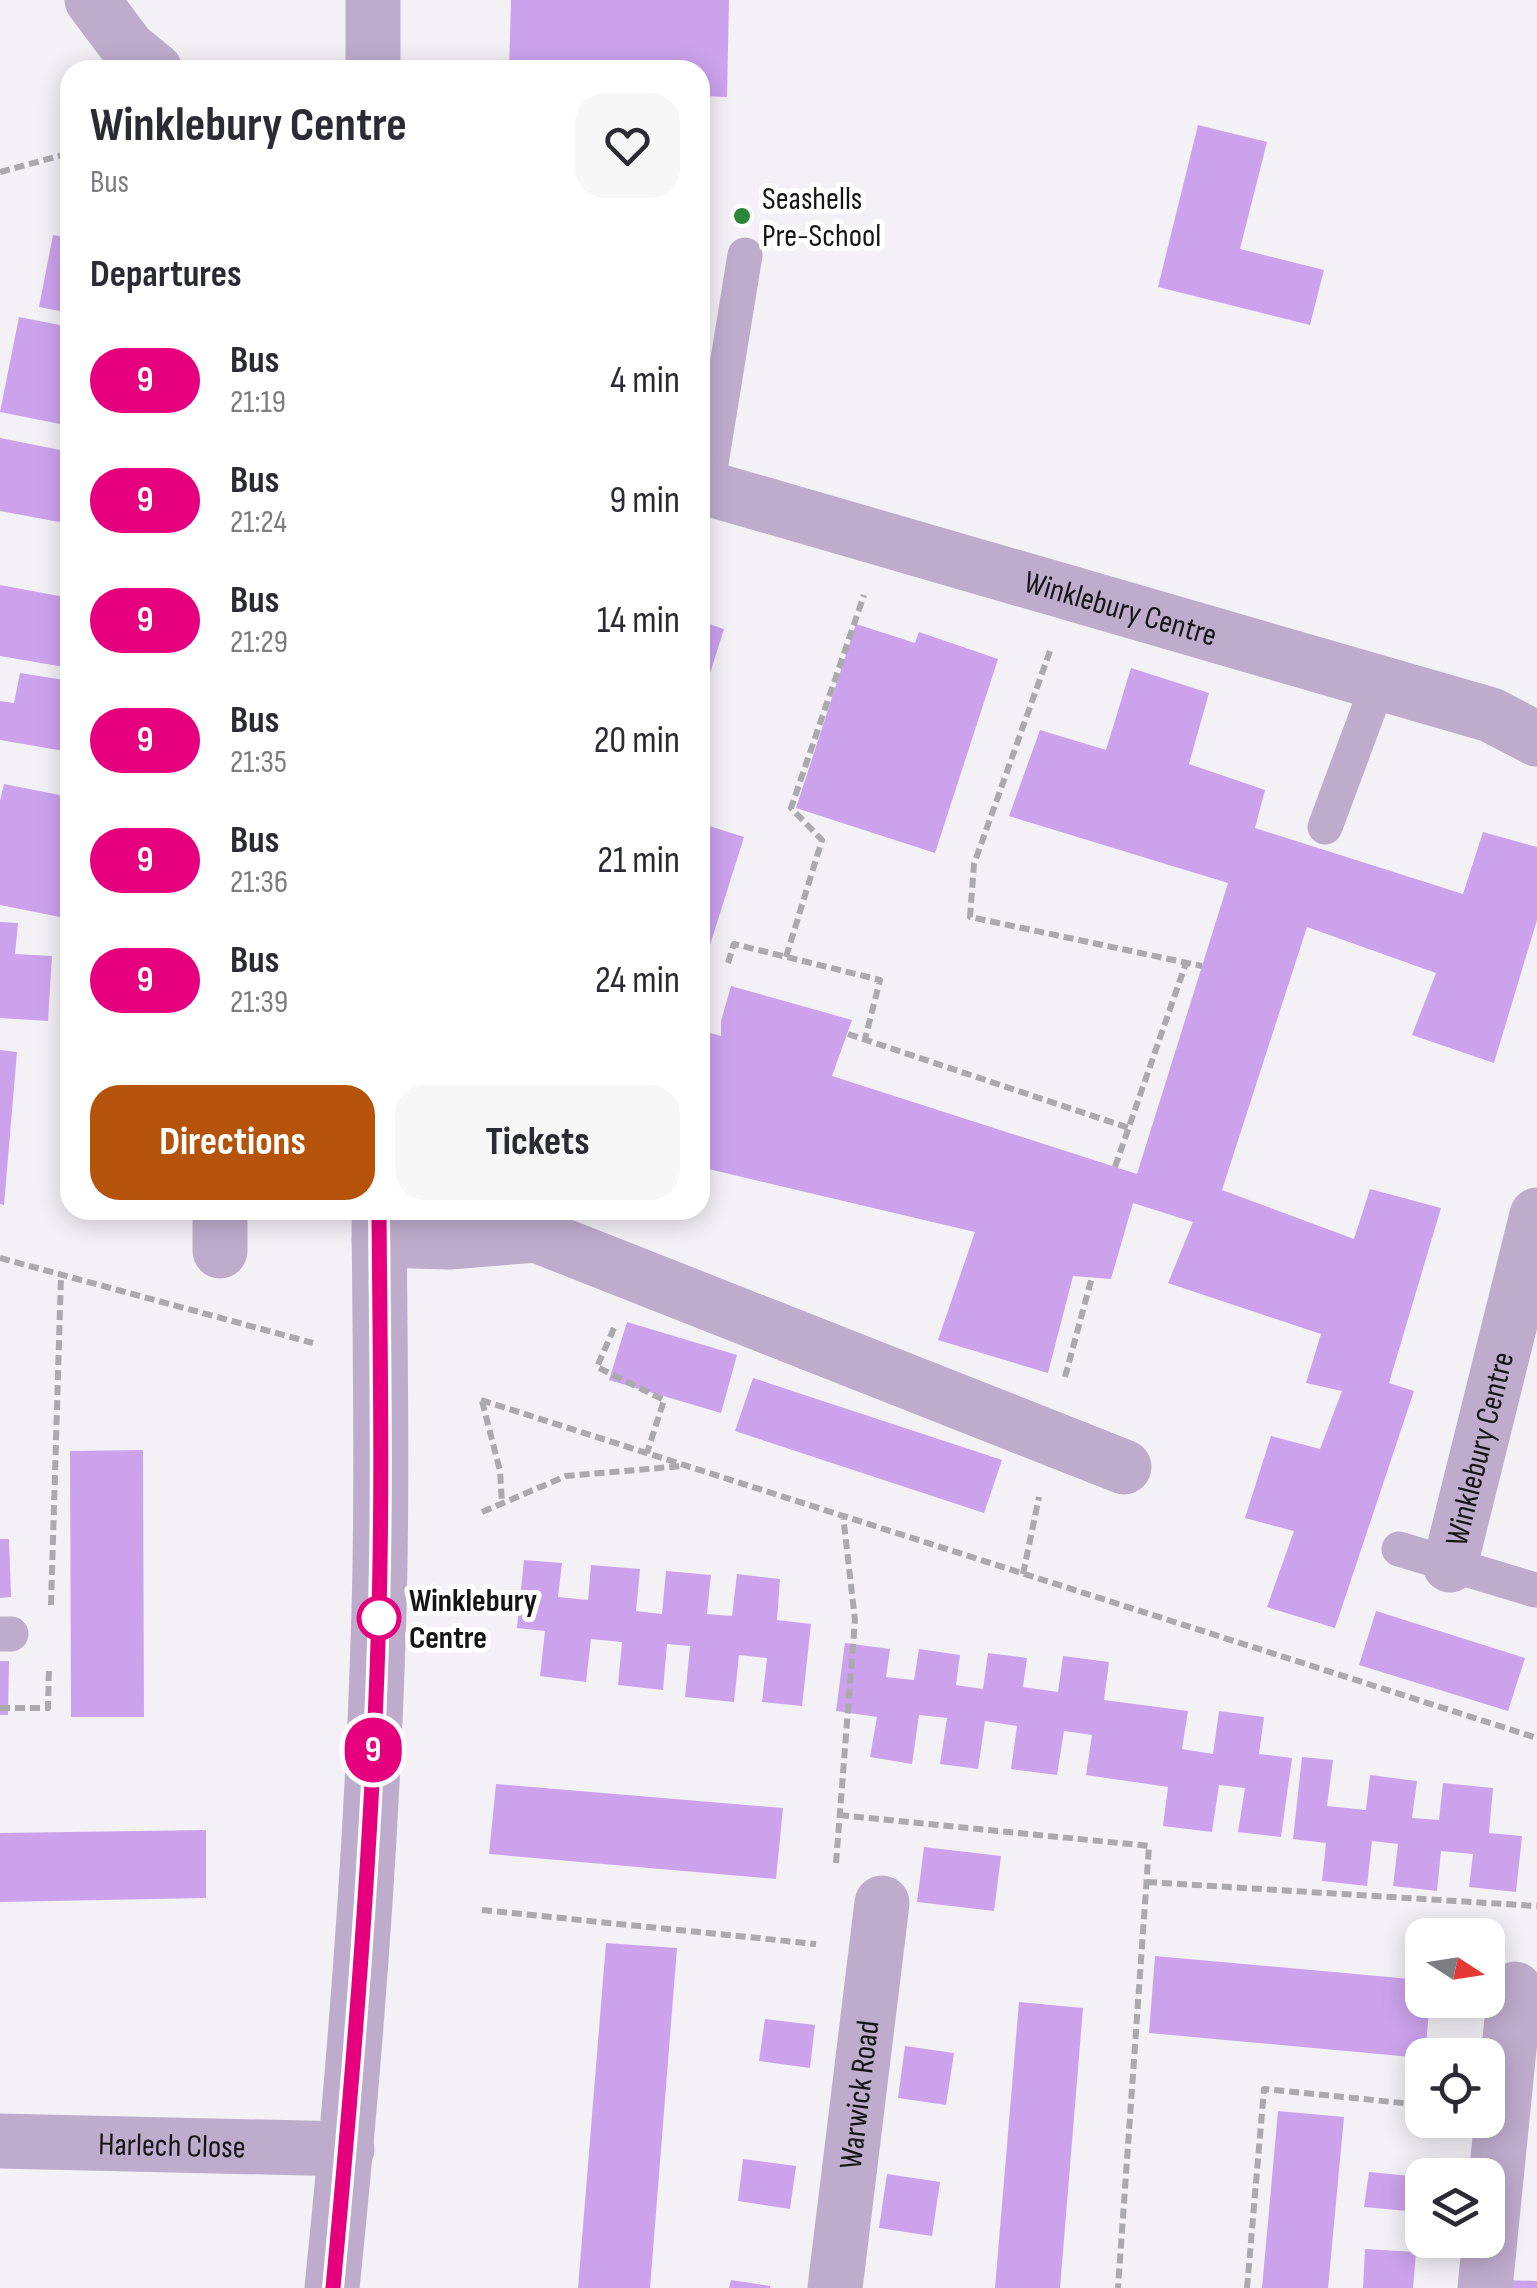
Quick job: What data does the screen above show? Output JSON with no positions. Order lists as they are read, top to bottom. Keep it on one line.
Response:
{"streets":{"street":["Winklebury Centre","Warwick Road","Harlech Close"]},"places":["Seashells Pre-School","Winklebury Centre"],"lines":["bus line 9"],"north":"right","page":{"on_map":"9","heading":[["Winklebury Centre","Bus"],"Departures"],"list":[{"mark":"9","name":"Bus","note":"21:19","value":"4 min"},{"mark":"9","name":"Bus","note":"21:24","value":"9 min"},{"mark":"9","name":"Bus","note":"21:29","value":"14 min"},{"mark":"9","name":"Bus","note":"21:35","value":"20 min"},{"mark":"9","name":"Bus","note":"21:36","value":"21 min"},{"mark":"9","name":"Bus","note":"21:39","value":"24 min"}],"buttons":["Directions","Tickets"]}}
